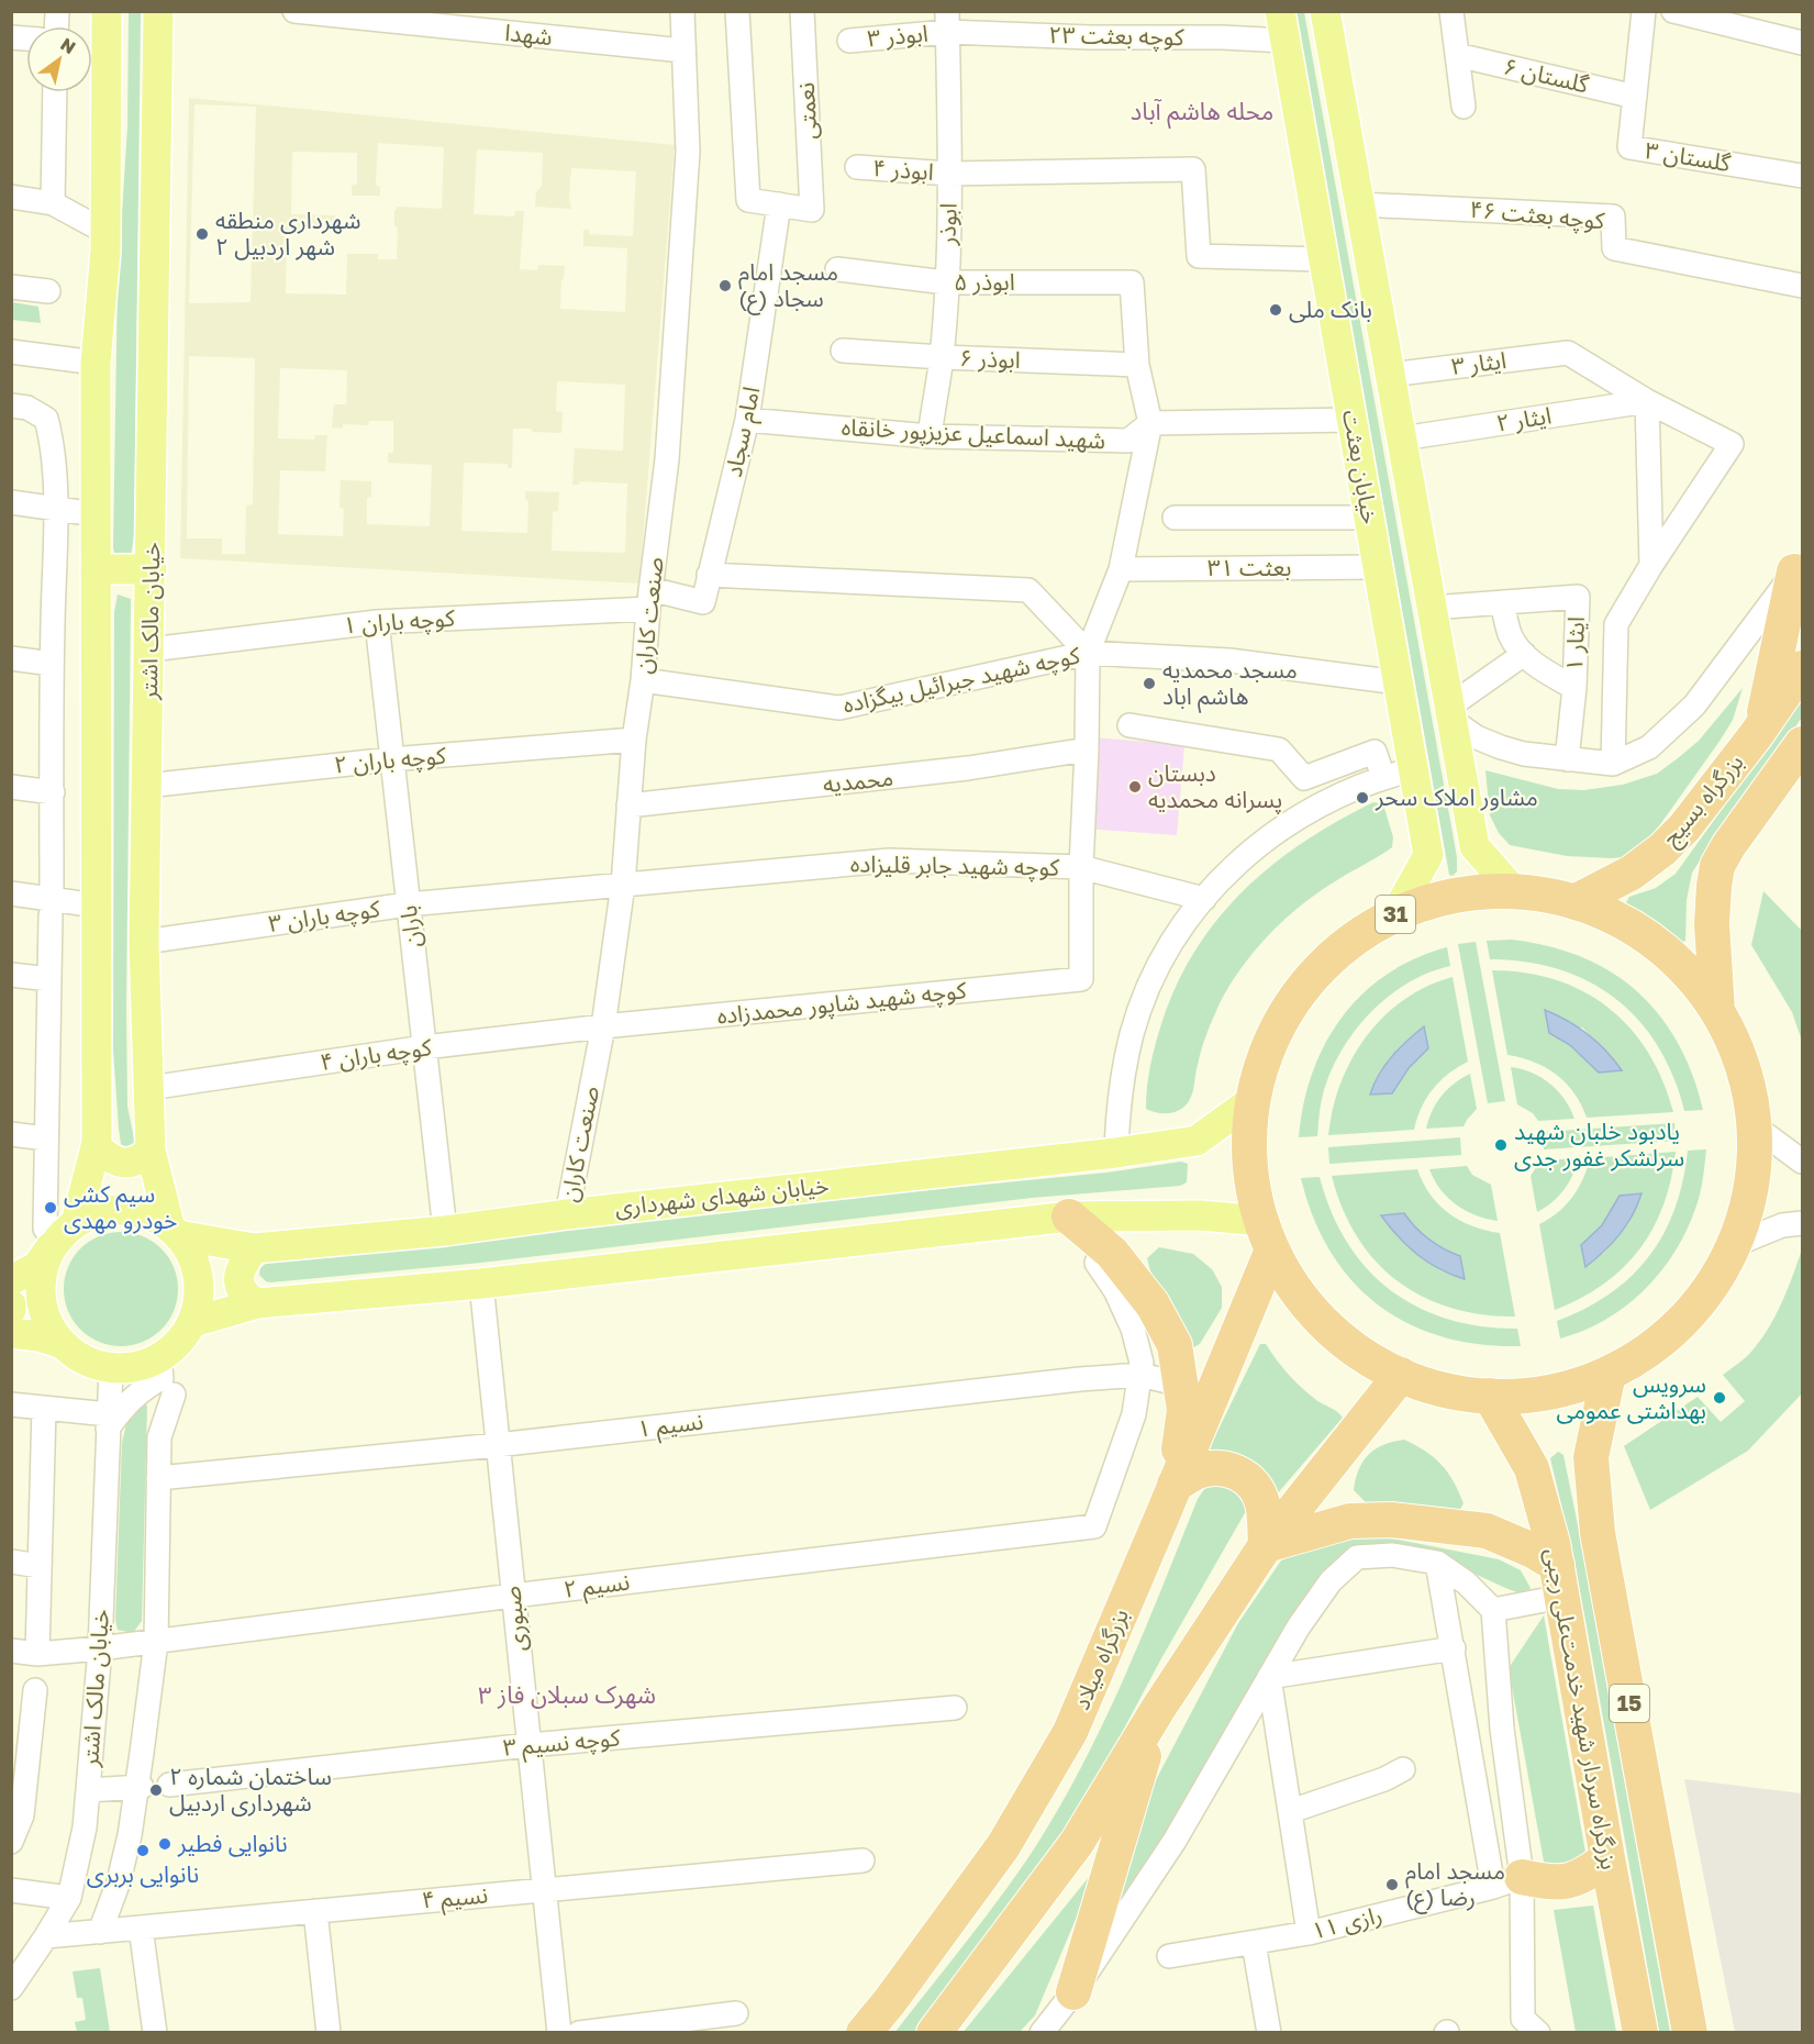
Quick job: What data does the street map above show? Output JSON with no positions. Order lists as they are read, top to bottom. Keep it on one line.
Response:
{"streets":{"highway":["بزرگراه بسیج","31","بزرگراه میلاد","15","بزرگراه سردار شهید خدمت‌علی رجبی"],"main road":["خیابان بعثت","خیابان مالک اشتر","خیابان شهدای شهرداری"],"street":["شهدا","ابوذر ۳","کوچه بعثت ۲۳","گلستان ۶","نعمتی","گلستان ۳","ابوذر ۴","کوچه بعثت ۴۶","ابوذر","ابوذر ۵","ابوذر ۶","ایثار ۳","ایثار ۲","امام سجاد","شهید اسماعیل عزیزپور خانقاه","بعثت ۳۱","صنعت کاران","کوچه باران ۱","ایثار ۱","کوچه شهید جبرائیل بیگزاده","کوچه باران ۲","محمدیه","کوچه شهید جابر قلیزاده","کوچه باران ۳","باران","کوچه شهید شاپور محمدزاده","کوچه باران ۴","نسیم ۱","نسیم ۲","صبوری","کوچه نسیم ۳","نسیم ۴","رازی ۱۱"]},"crossings":[["شهدا","صنعت کاران"],["ابوذر ۳","کوچه بعثت ۲۳"],["ابوذر ۳","ابوذر"],["کوچه بعثت ۲۳","ابوذر"],["کوچه بعثت ۲۳","خیابان بعثت"],["گلستان ۶","گلستان ۳"],["نعمتی","امام سجاد"],["ابوذر ۴","ابوذر"],["ابوذر ۴","خیابان بعثت"],["کوچه بعثت ۴۶","خیابان بعثت"],["ابوذر","ابوذر ۵"],["ابوذر","ابوذر ۶"],["ابوذر","شهید اسماعیل عزیزپور خانقاه"],["ابوذر ۵","ابوذر ۶"],["ایثار ۳","ایثار ۲"],["ایثار ۳","خیابان بعثت"],["ایثار ۲","خیابان بعثت"],["امام سجاد","شهید اسماعیل عزیزپور خانقاه"],["امام سجاد","صنعت کاران"],["امام سجاد","کوچه باران ۱"],["خیابان بعثت","بعثت ۳۱"],["خیابان بعثت","ایثار ۱"],["خیابان بعثت","کوچه شهید جبرائیل بیگزاده"],["خیابان بعثت","31"],["صنعت کاران","کوچه باران ۱"],["صنعت کاران","کوچه شهید جبرائیل بیگزاده"],["صنعت کاران","کوچه باران ۲"],["صنعت کاران","محمدیه"],["صنعت کاران","کوچه شهید جابر قلیزاده"],["صنعت کاران","کوچه باران ۳"],["صنعت کاران","کوچه شهید شاپور محمدزاده"],["صنعت کاران","کوچه باران ۴"],["صنعت کاران","خیابان شهدای شهرداری"],["خیابان مالک اشتر","کوچه باران ۱"],["خیابان مالک اشتر","کوچه باران ۲"],["خیابان مالک اشتر","کوچه باران ۳"],["خیابان مالک اشتر","کوچه باران ۴"],["خیابان مالک اشتر","خیابان شهدای شهرداری"],["خیابان مالک اشتر","نسیم ۲"],["خیابان مالک اشتر","نسیم ۴"],["کوچه باران ۱","باران"],["کوچه باران ۲","باران"],["بزرگراه بسیج","31"],["کوچه شهید جابر قلیزاده","کوچه باران ۳"],["کوچه شهید جابر قلیزاده","کوچه شهید شاپور محمدزاده"],["31","خیابان شهدای شهرداری"],["31","بزرگراه میلاد"],["31","بزرگراه سردار شهید خدمت‌علی رجبی"],["کوچه باران ۳","باران"],["باران","کوچه باران ۴"],["باران","خیابان شهدای شهرداری"],["کوچه شهید شاپور محمدزاده","کوچه باران ۴"],["نسیم ۱","نسیم ۲"],["نسیم ۱","صبوری"],["نسیم ۲","صبوری"],["صبوری","کوچه نسیم ۳"],["صبوری","نسیم ۴"]],"districts":["محله هاشم آباد","شهرک سبلان فاز ۳"],"places":["شهرداری منطقه ۲ شهر اردبیل","مسجد امام سجاد (ع)","بانک ملی","مسجد محمدیه هاشم اباد","دبستان پسرانه محمدیه","مشاور املاک سحر","یادبود خلبان شهید سرلشکر غفور جدی","سیم کشی خودرو مهدی","سرویس بهداشتی عمومی","ساختمان شماره ۲ شهرداری اردبیل","نانوایی فطیر","نانوایی بربری","مسجد امام رضا (ع)"],"north":"top right"}
